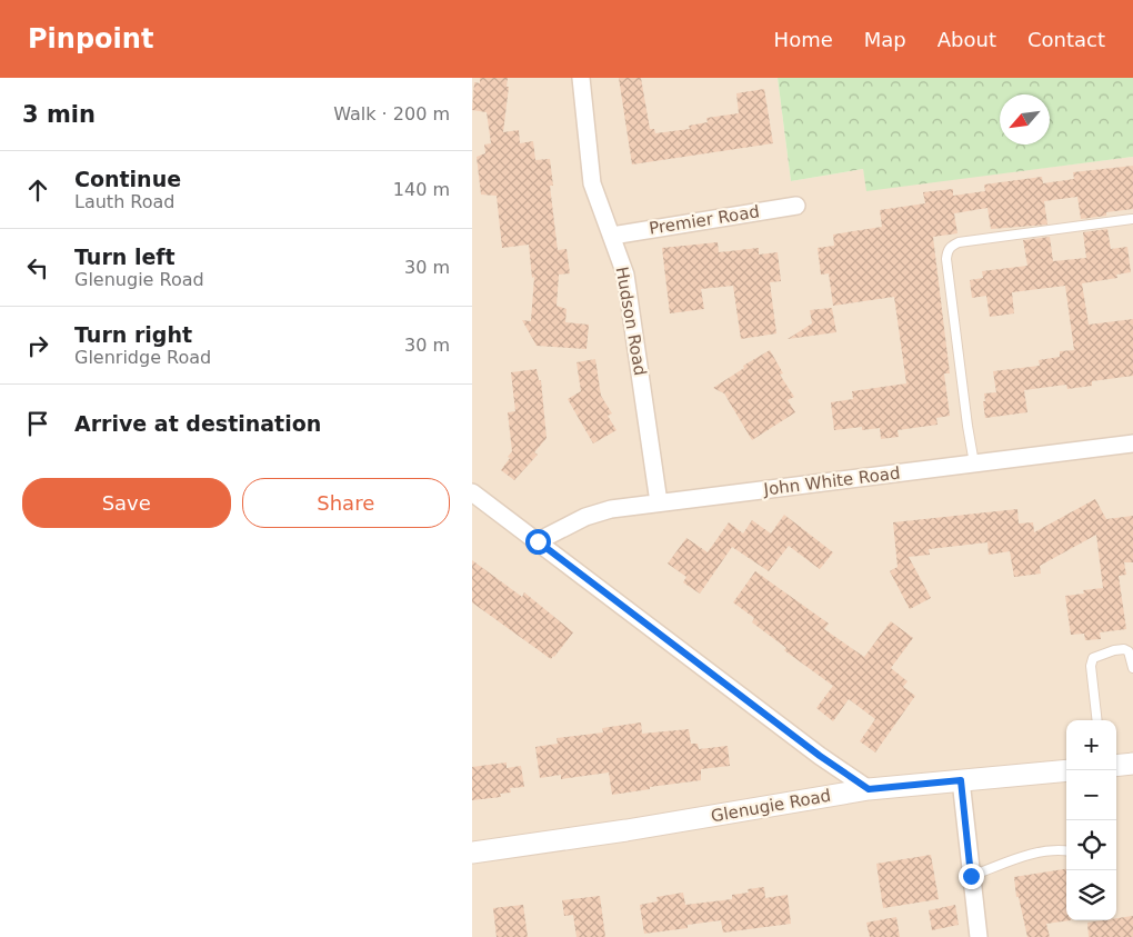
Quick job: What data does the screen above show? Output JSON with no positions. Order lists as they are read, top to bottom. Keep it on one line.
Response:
{"streets":{"street":["Premier Road","Hudson Road","John White Road","Glenugie Road"]},"crossings":[["Premier Road","Hudson Road"],["Hudson Road","John White Road"]],"north":"bottom left","page":{"header":"Pinpoint","nav":["Home","Map","About","Contact"],"heading":["3 min","Walk · 200 m"],"list":[["Continue","Lauth Road","140 m"],["Turn left","Glenugie Road","30 m"],["Turn right","Glenridge Road","30 m"],"Arrive at destination"],"buttons":["Save","Share"],"map_buttons":["+","−"]}}
